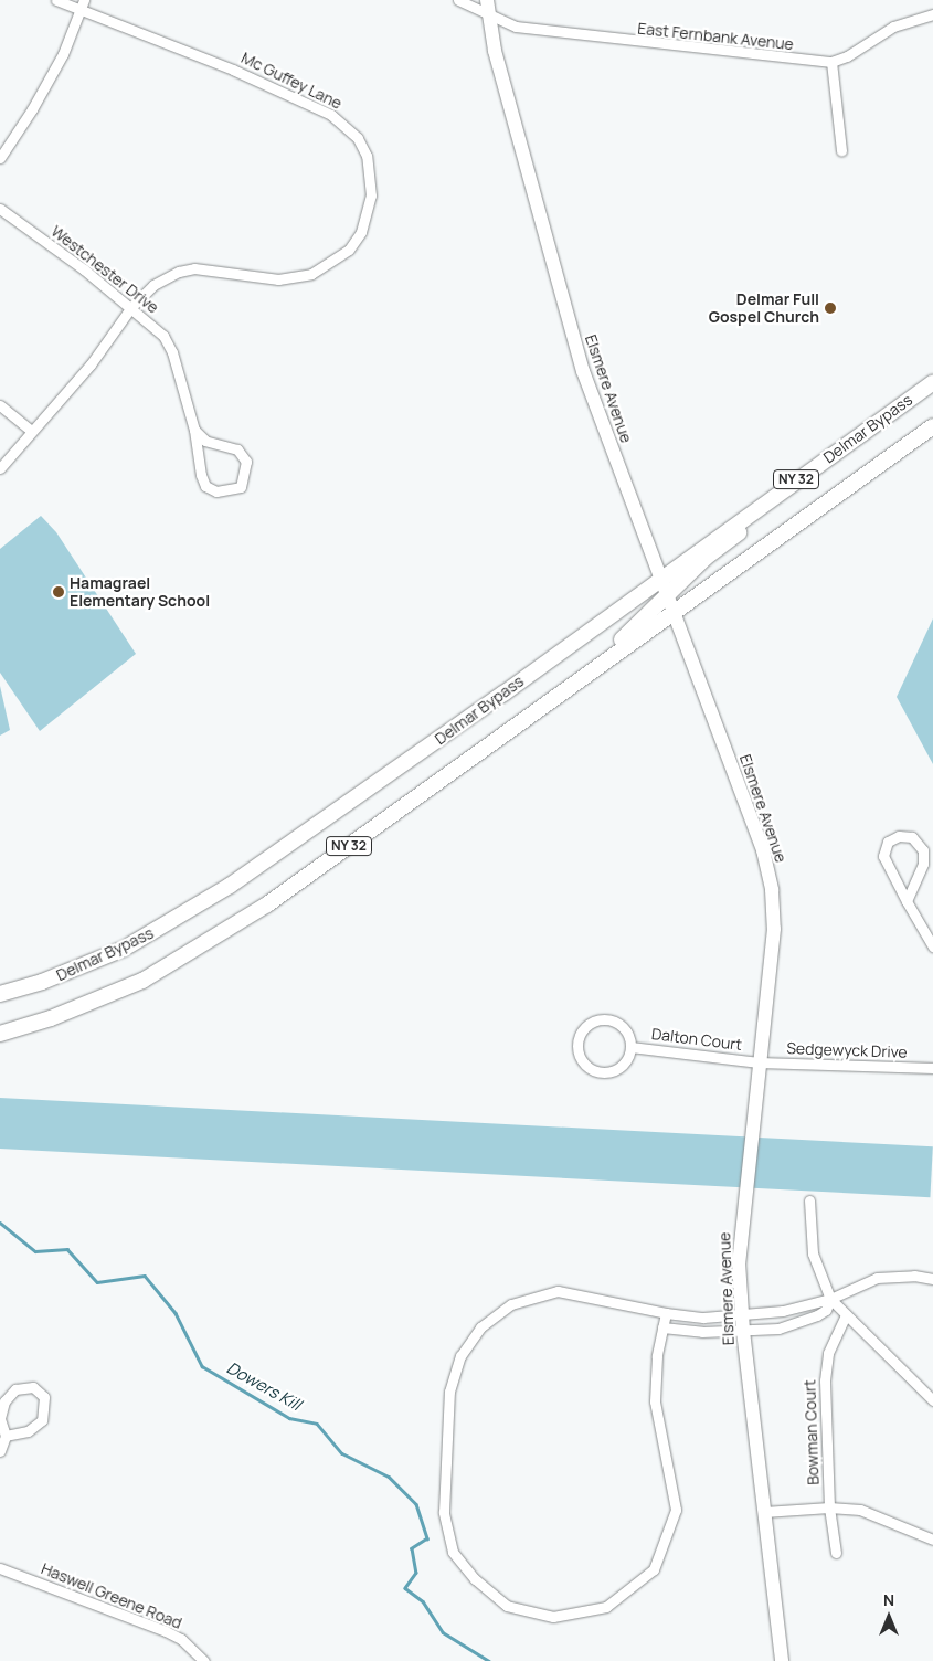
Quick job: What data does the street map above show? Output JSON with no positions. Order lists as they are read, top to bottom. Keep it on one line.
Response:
{"streets":{"main road":["Elsmere Avenue","Delmar Bypass","NY 32"],"street":["East Fernbank Avenue","Mc Guffey Lane","Westchester Drive","Dalton Court","Sedgewyck Drive","Bowman Court","Haswell Greene Road"]},"crossings":[["East Fernbank Avenue","Elsmere Avenue"],["Mc Guffey Lane","Westchester Drive"],["Elsmere Avenue","Delmar Bypass"],["Elsmere Avenue","NY 32"],["Elsmere Avenue","Dalton Court"],["Elsmere Avenue","Sedgewyck Drive"],["Dalton Court","Sedgewyck Drive"]],"water":["Dowers Kill"],"places":["Delmar Full Gospel Church","Hamagrael Elementary School"],"north":"top"}
